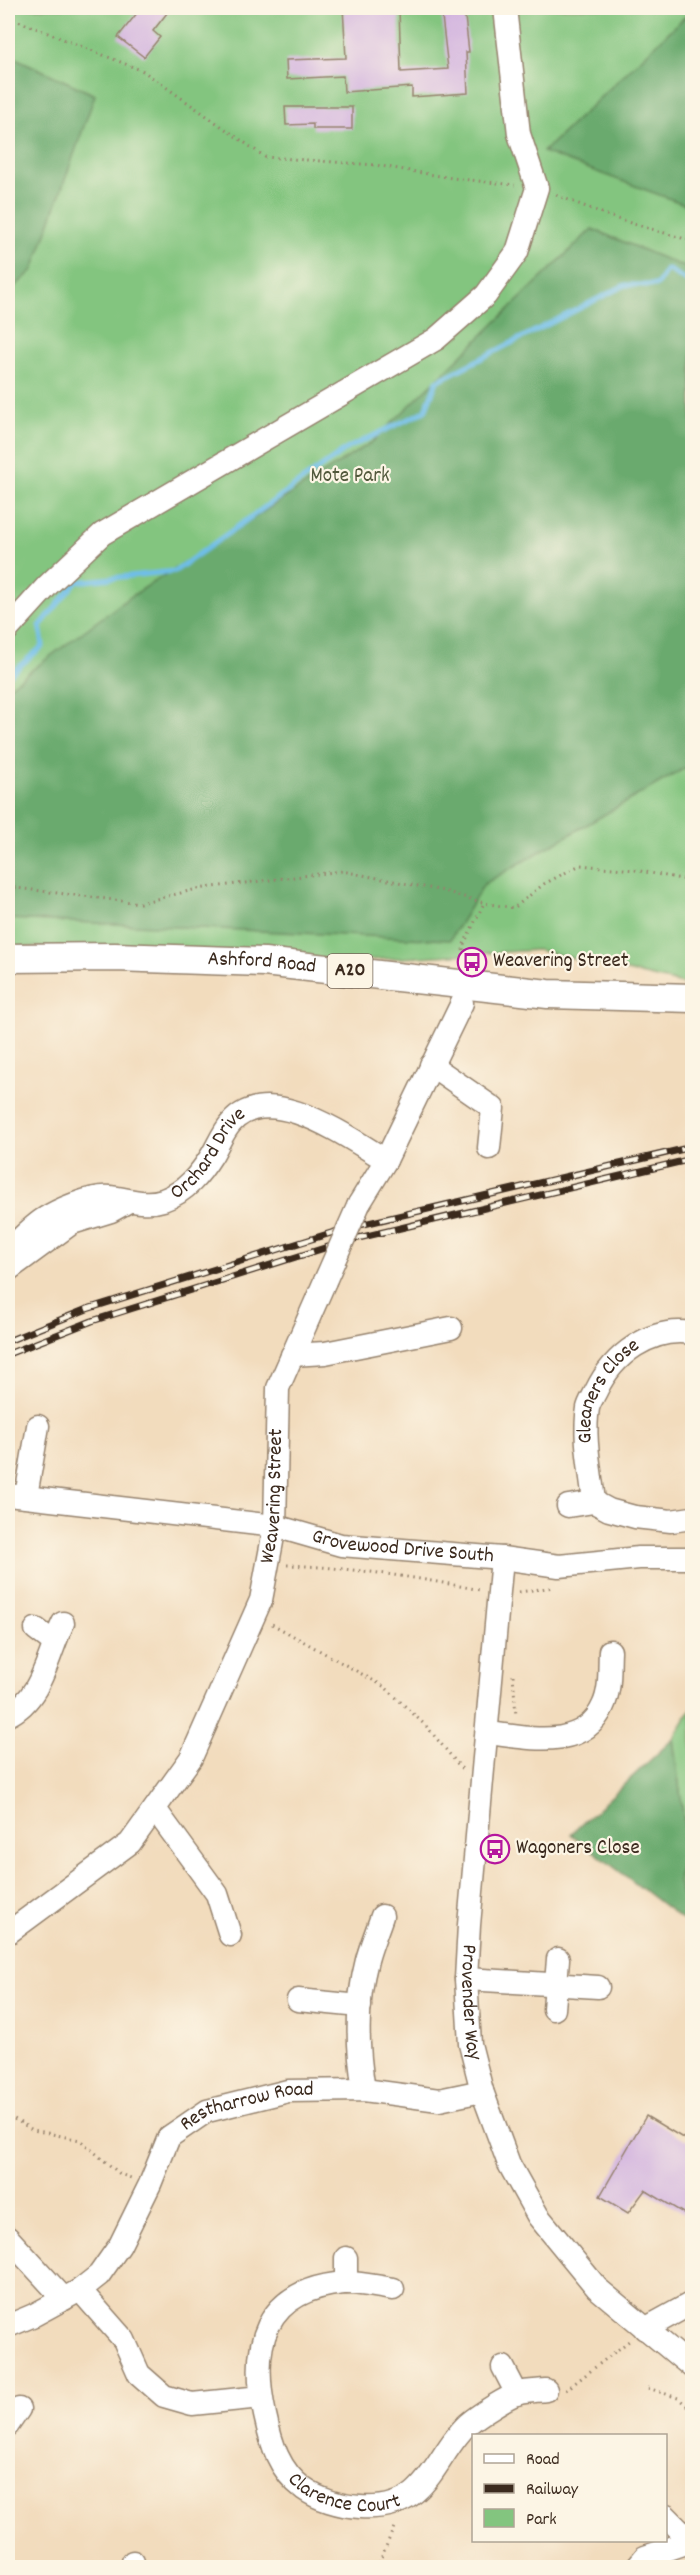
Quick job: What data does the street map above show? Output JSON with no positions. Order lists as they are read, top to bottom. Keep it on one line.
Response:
{"streets":{"main road":["Ashford Road","A20"],"street":["Orchard Drive","Gleaners Close","Weavering Street","Grovewood Drive South","Provender Way","Restharrow Road","Clarence Court"]},"crossings":[["Orchard Drive","Weavering Street"],["Weavering Street","Grovewood Drive South"],["Grovewood Drive South","Provender Way"],["Provender Way","Restharrow Road"]],"parks":["Mote Park"],"places":{"bus stop":["Weavering Street","Wagoners Close"]},"legend":["Road","Railway","Park"]}
